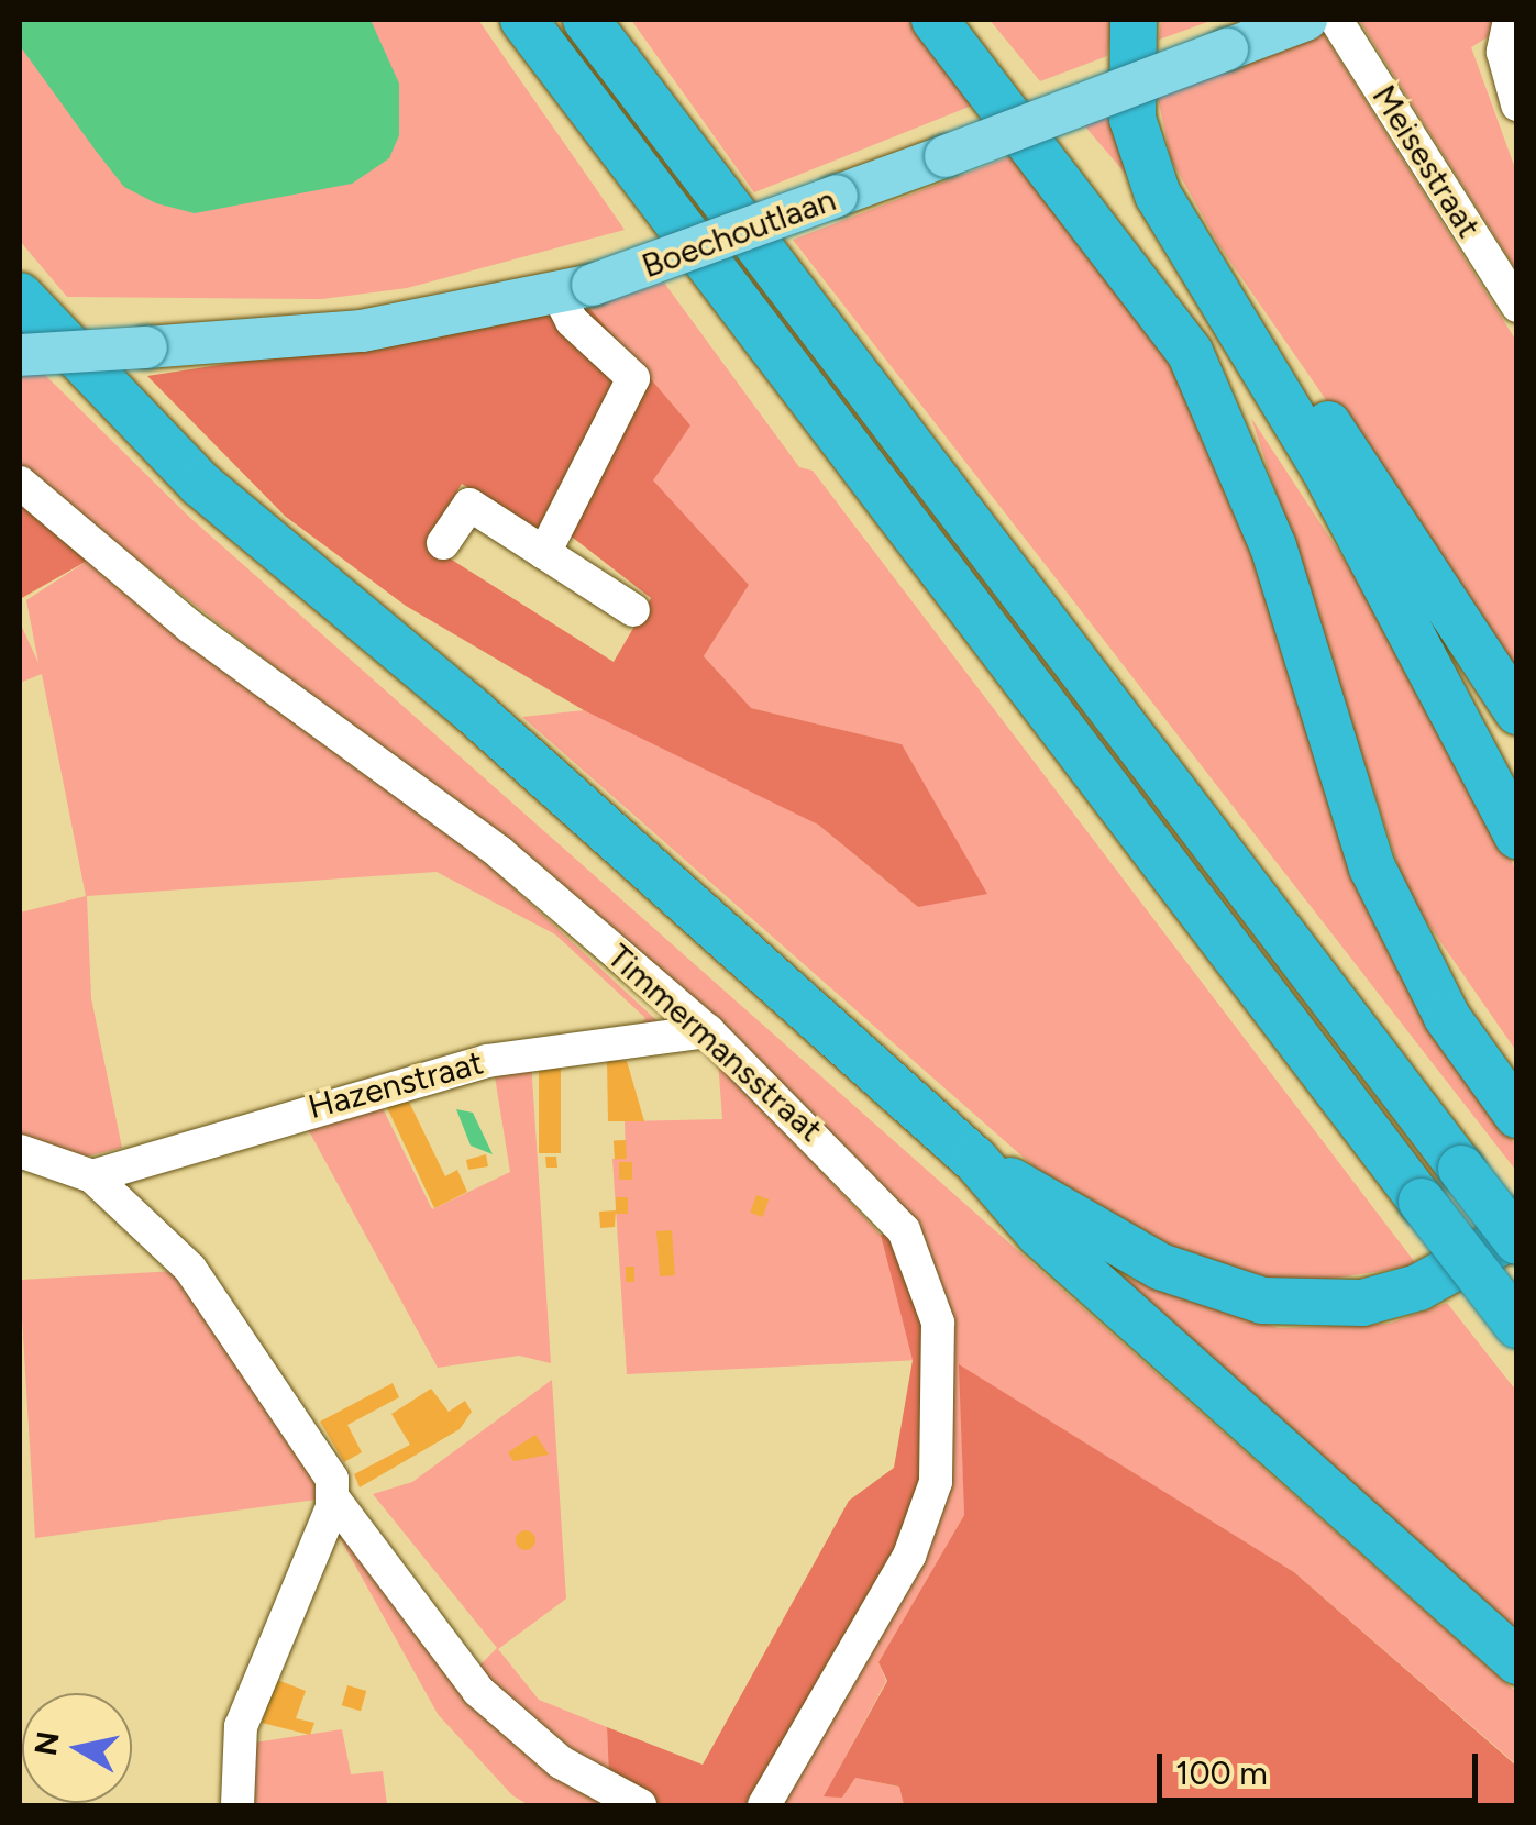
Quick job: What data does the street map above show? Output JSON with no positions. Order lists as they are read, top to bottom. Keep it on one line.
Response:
{"streets":{"main road":["Boechoutlaan"],"street":["Meisestraat","Timmermansstraat","Hazenstraat"]},"crossings":[["Timmermansstraat","Hazenstraat"]],"scale_bar":"100 m","north":"left"}
